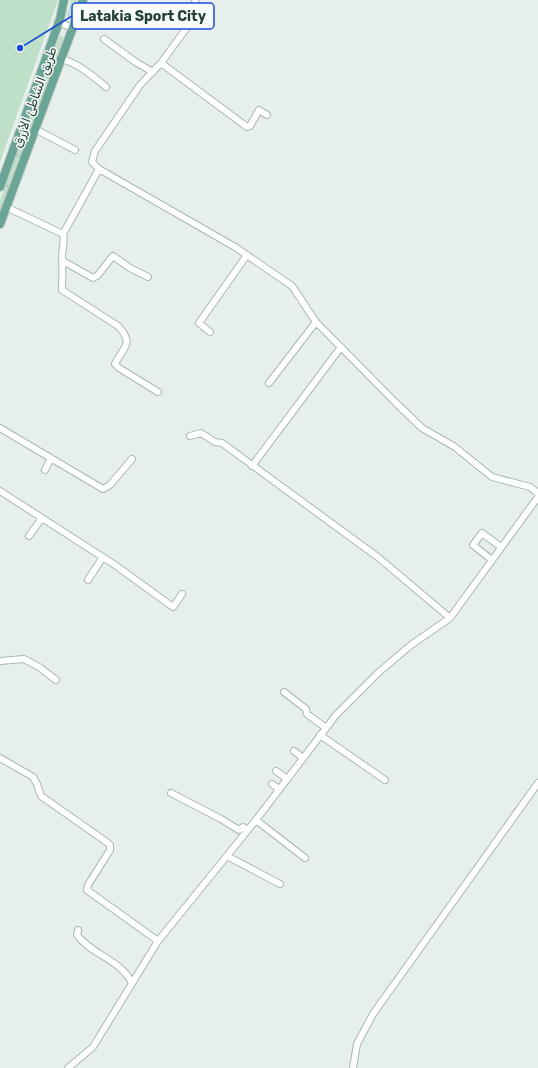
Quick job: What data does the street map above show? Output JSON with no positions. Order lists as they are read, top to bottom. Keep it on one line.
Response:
{"streets":{"main road":["طريق الشاطئ الأزرق"]},"places":["Latakia Sport City"]}
